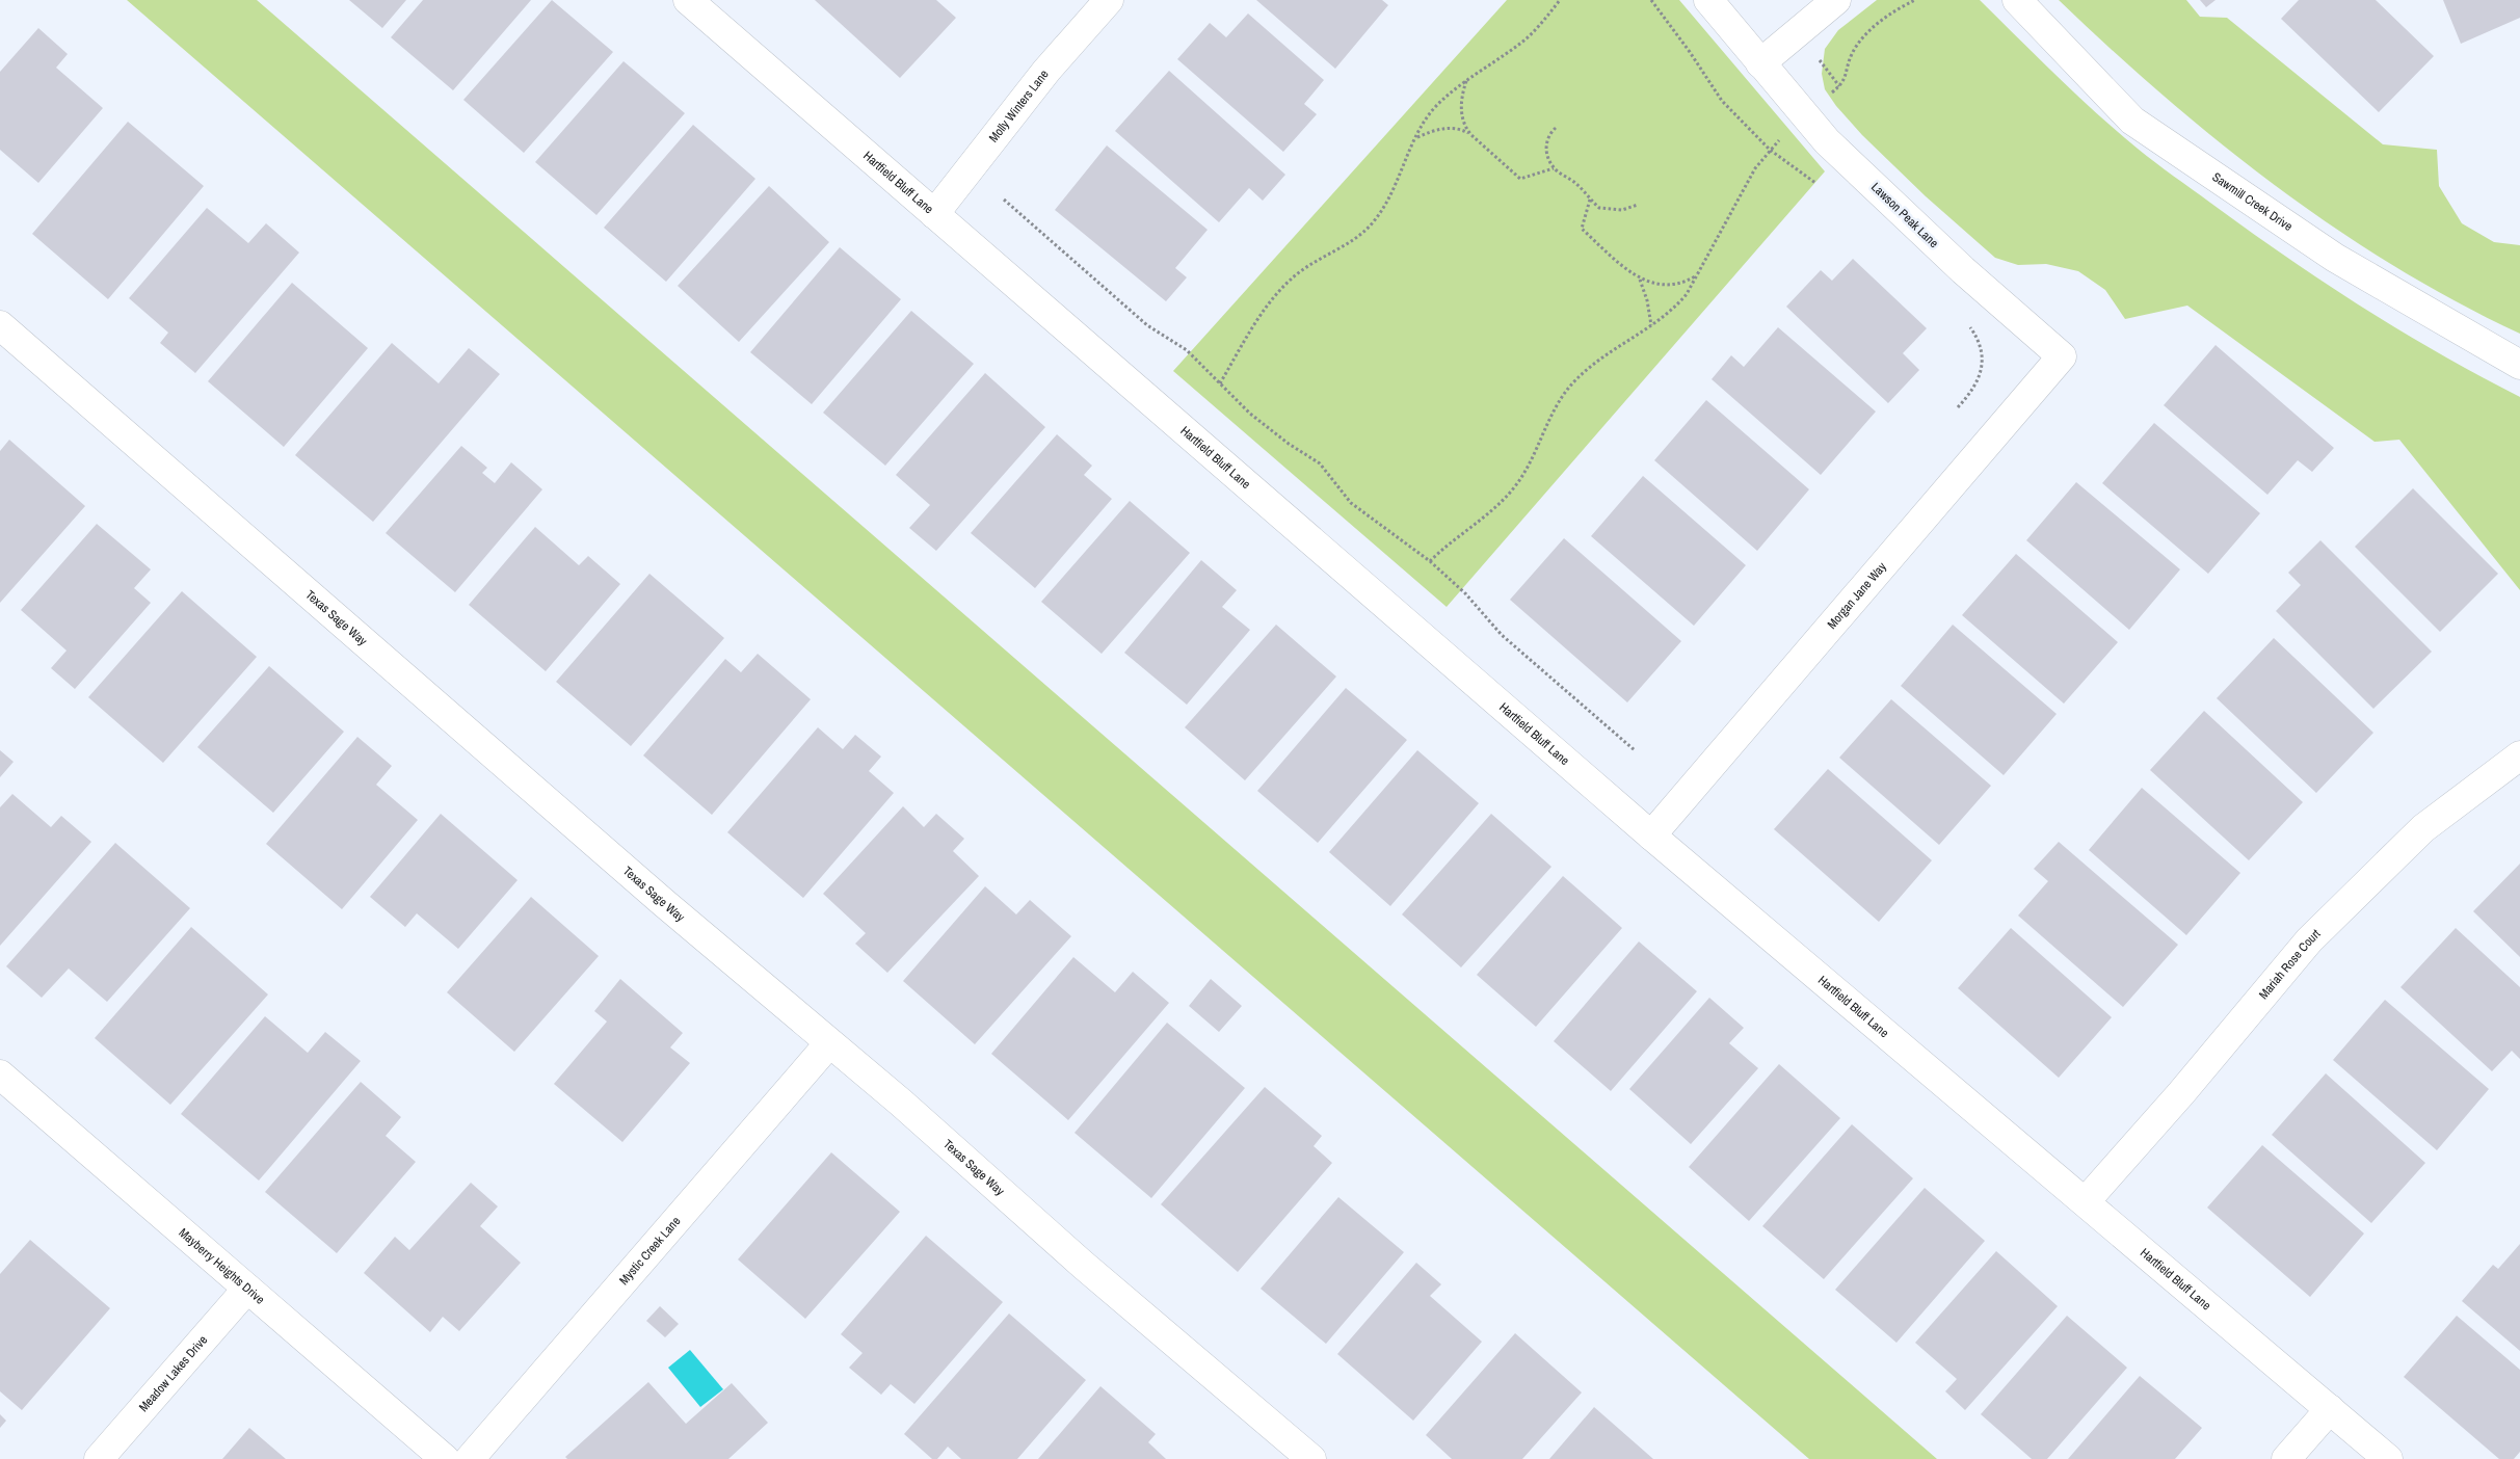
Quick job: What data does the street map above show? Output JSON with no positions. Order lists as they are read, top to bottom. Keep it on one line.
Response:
{"streets":{"street":["Molly Winters Lane","Hartfield Bluff Lane","Sawmill Creek Drive","Lawson Peak Lane","Morgan Jane Way","Texas Sage Way","Mariah Rose Court","Mystic Creek Lane","Mayberry Heights Drive","Meadow Lakes Drive"]},"crossings":[["Molly Winters Lane","Hartfield Bluff Lane"],["Hartfield Bluff Lane","Morgan Jane Way"],["Hartfield Bluff Lane","Mariah Rose Court"],["Lawson Peak Lane","Morgan Jane Way"],["Texas Sage Way","Mystic Creek Lane"],["Mayberry Heights Drive","Meadow Lakes Drive"]]}
